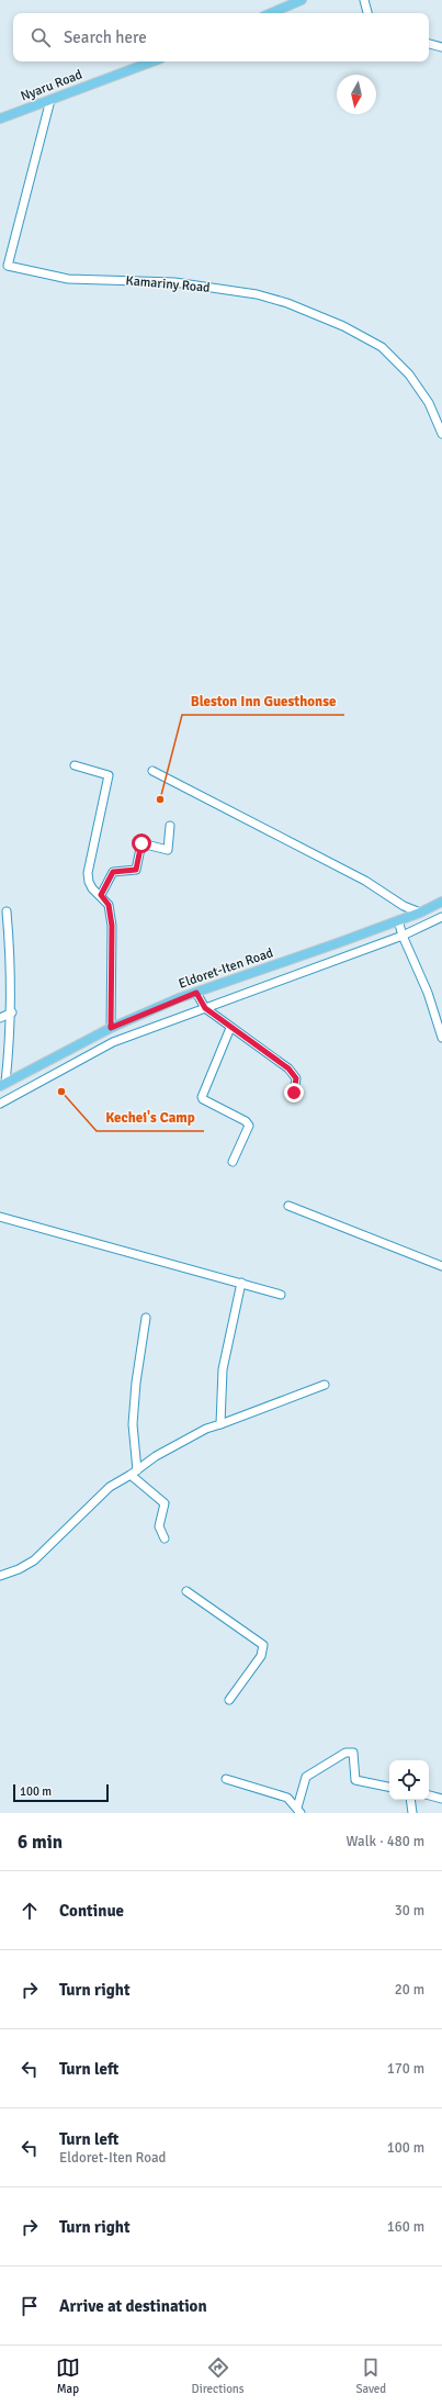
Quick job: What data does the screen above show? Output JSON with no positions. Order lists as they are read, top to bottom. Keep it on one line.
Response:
{"streets":{"main road":["Nyaru Road","Eldoret-Iten Road"],"street":["Kamariny Road"]},"crossings":[["Nyaru Road","Kamariny Road"]],"places":["Bleston Inn Guesthonse","Kechei's Camp"],"scale_bar":"100 m","north":"bottom","page":{"search":"Search here","scale":"100 m","heading":["6 min","Walk · 480 m"],"list":[["Continue","30 m"],["Turn right","20 m"],["Turn left","170 m"],["Turn left","Eldoret-Iten Road","100 m"],["Turn right","160 m"],"Arrive at destination"],"nav":["Map","Directions","Saved"]}}
